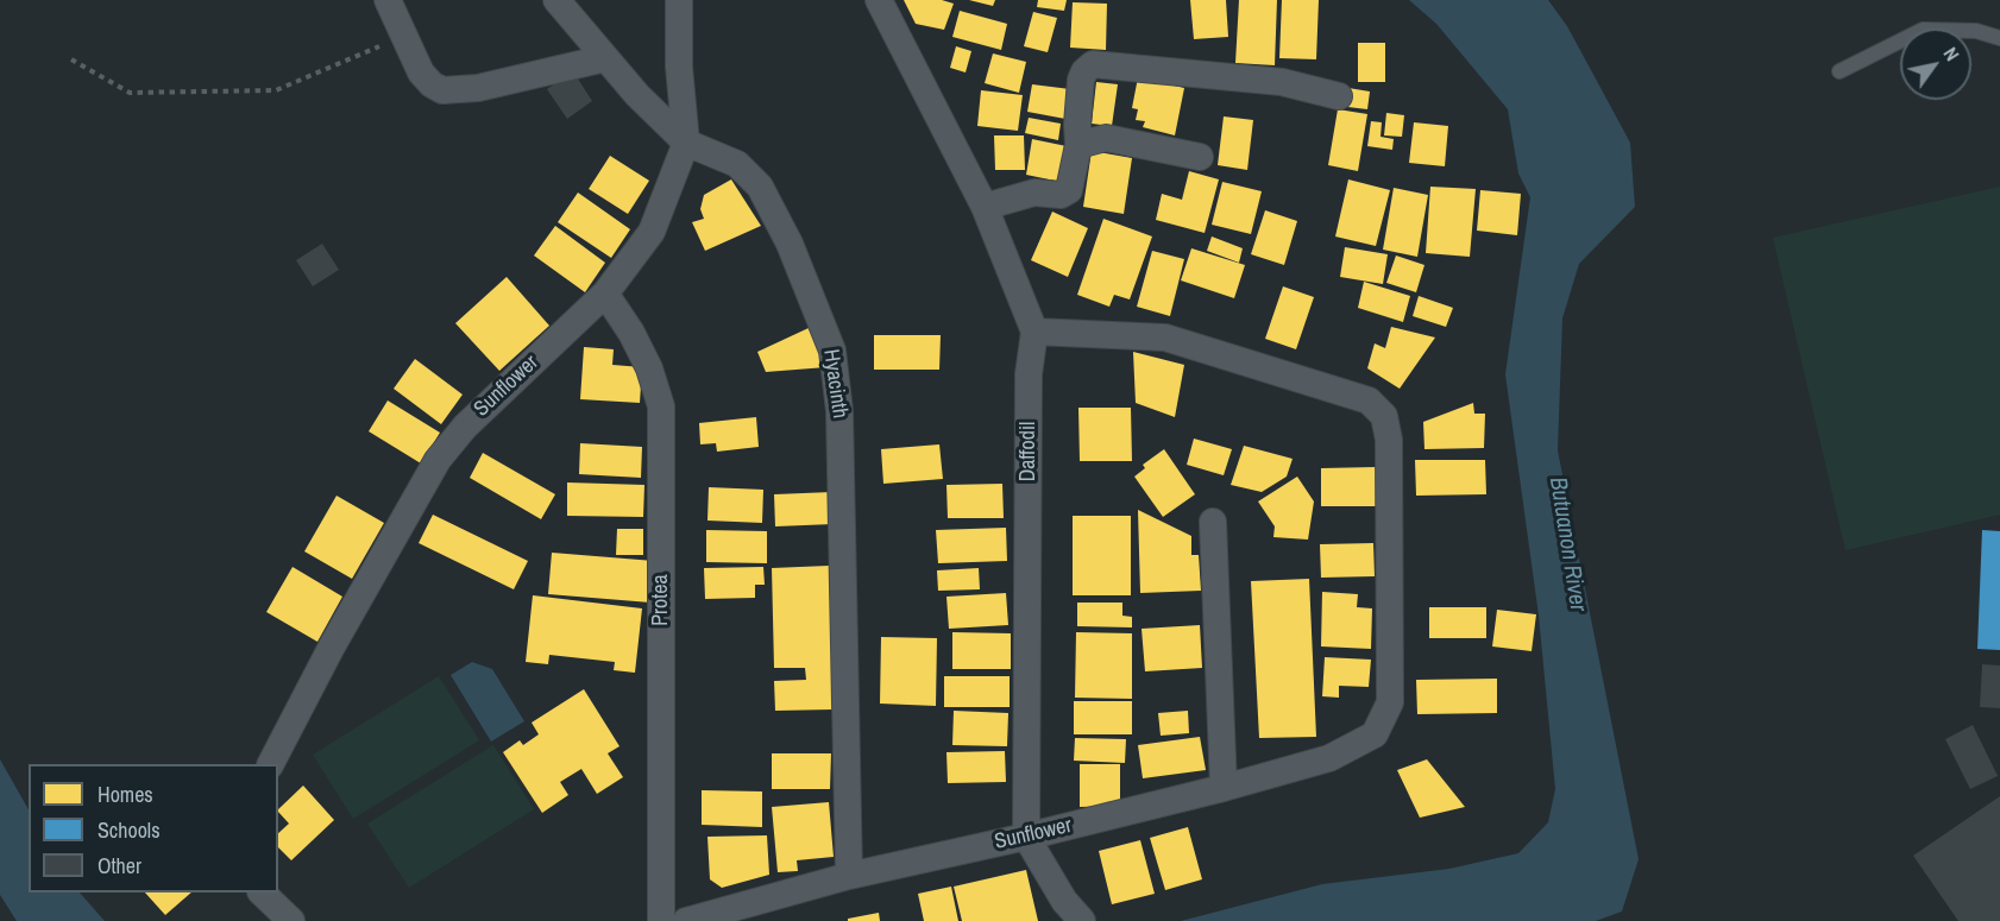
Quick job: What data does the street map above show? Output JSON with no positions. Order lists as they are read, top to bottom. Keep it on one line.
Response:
{"streets":{"street":["Hyacinth","Sunflower","Daffodil","Protea"]},"crossings":[["Hyacinth","Sunflower"],["Sunflower","Daffodil"],["Sunflower","Protea"]],"water":["Butuanon River"],"legend":["Homes","Schools","Other"],"north":"top right"}
